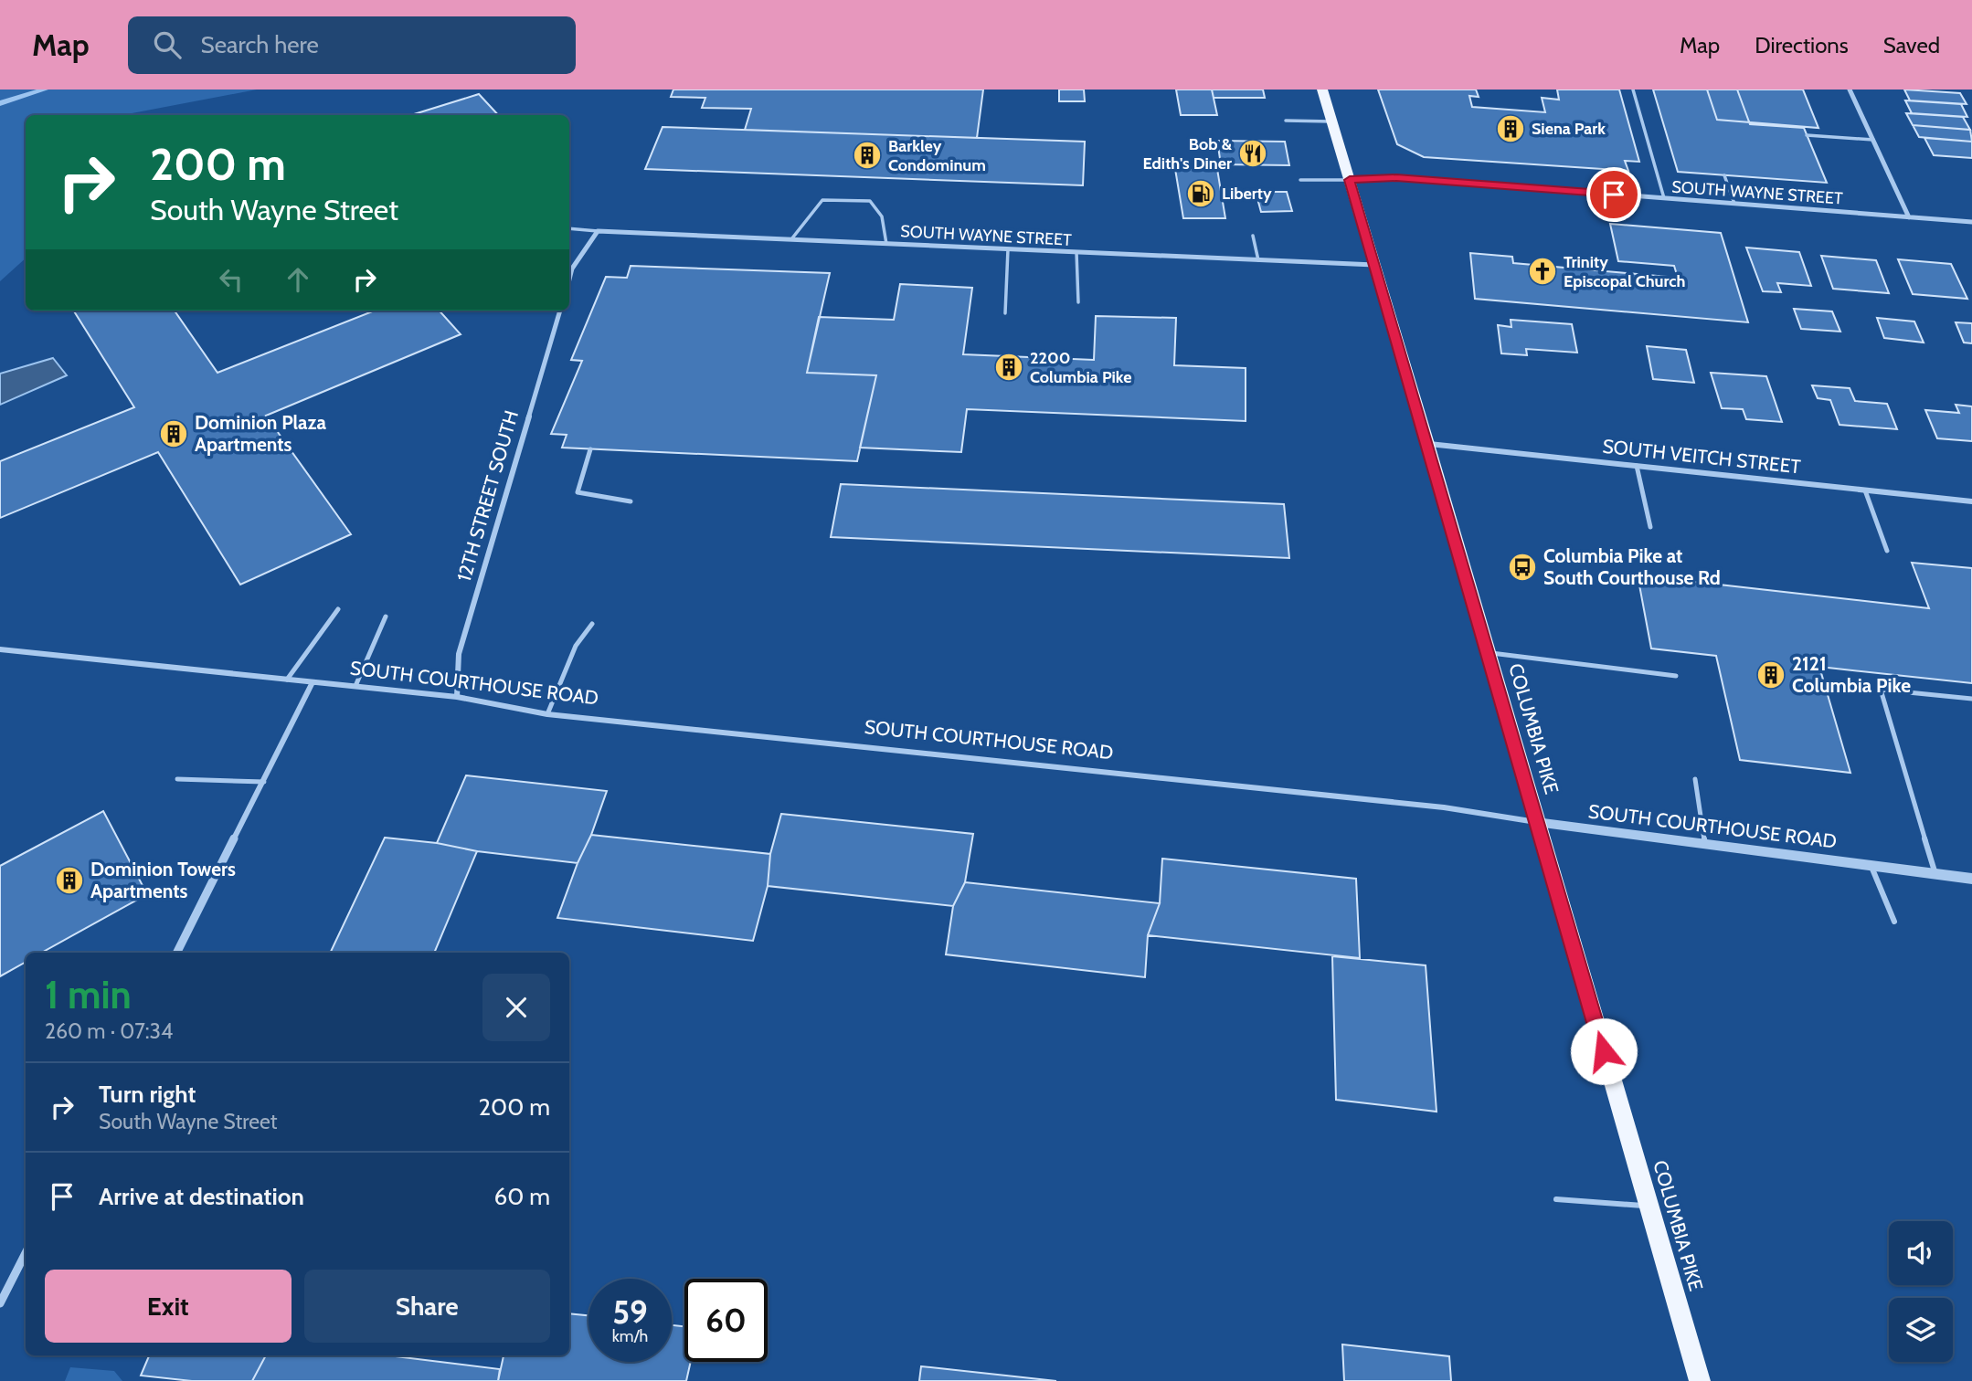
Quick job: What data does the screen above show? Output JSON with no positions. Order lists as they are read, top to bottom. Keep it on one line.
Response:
{"streets":{"main road":["COLUMBIA PIKE"],"street":["SOUTH WAYNE STREET","SOUTH VEITCH STREET","12TH STREET SOUTH","SOUTH COURTHOUSE ROAD"]},"crossings":[["SOUTH WAYNE STREET","COLUMBIA PIKE"],["SOUTH VEITCH STREET","COLUMBIA PIKE"],["12TH STREET SOUTH","SOUTH COURTHOUSE ROAD"],["SOUTH COURTHOUSE ROAD","COLUMBIA PIKE"]],"places":{"building":["Siena Park","Barkley Condominum","2200 Columbia Pike","Dominion Plaza Apartments","2121 Columbia Pike","Dominion Towers Apartments"],"restaurant":["Bob & Edith's Diner"],"fuel station":["Liberty"],"church":["Trinity Episcopal Church"],"bus stop":["Columbia Pike at South Courthouse Rd"]},"page":{"header":"Map","search":"Search here","nav":["Map","Directions","Saved"],"turn":["200 m","South Wayne Street"],"heading":["1 min","260 m · 07:34"],"list":[{"name":"Turn right","note":"South Wayne Street","value":"200 m"},{"name":"Arrive at destination","value":"60 m"}],"buttons":["Exit","Share"],"speed":"59 km/h","limit":"60"}}
